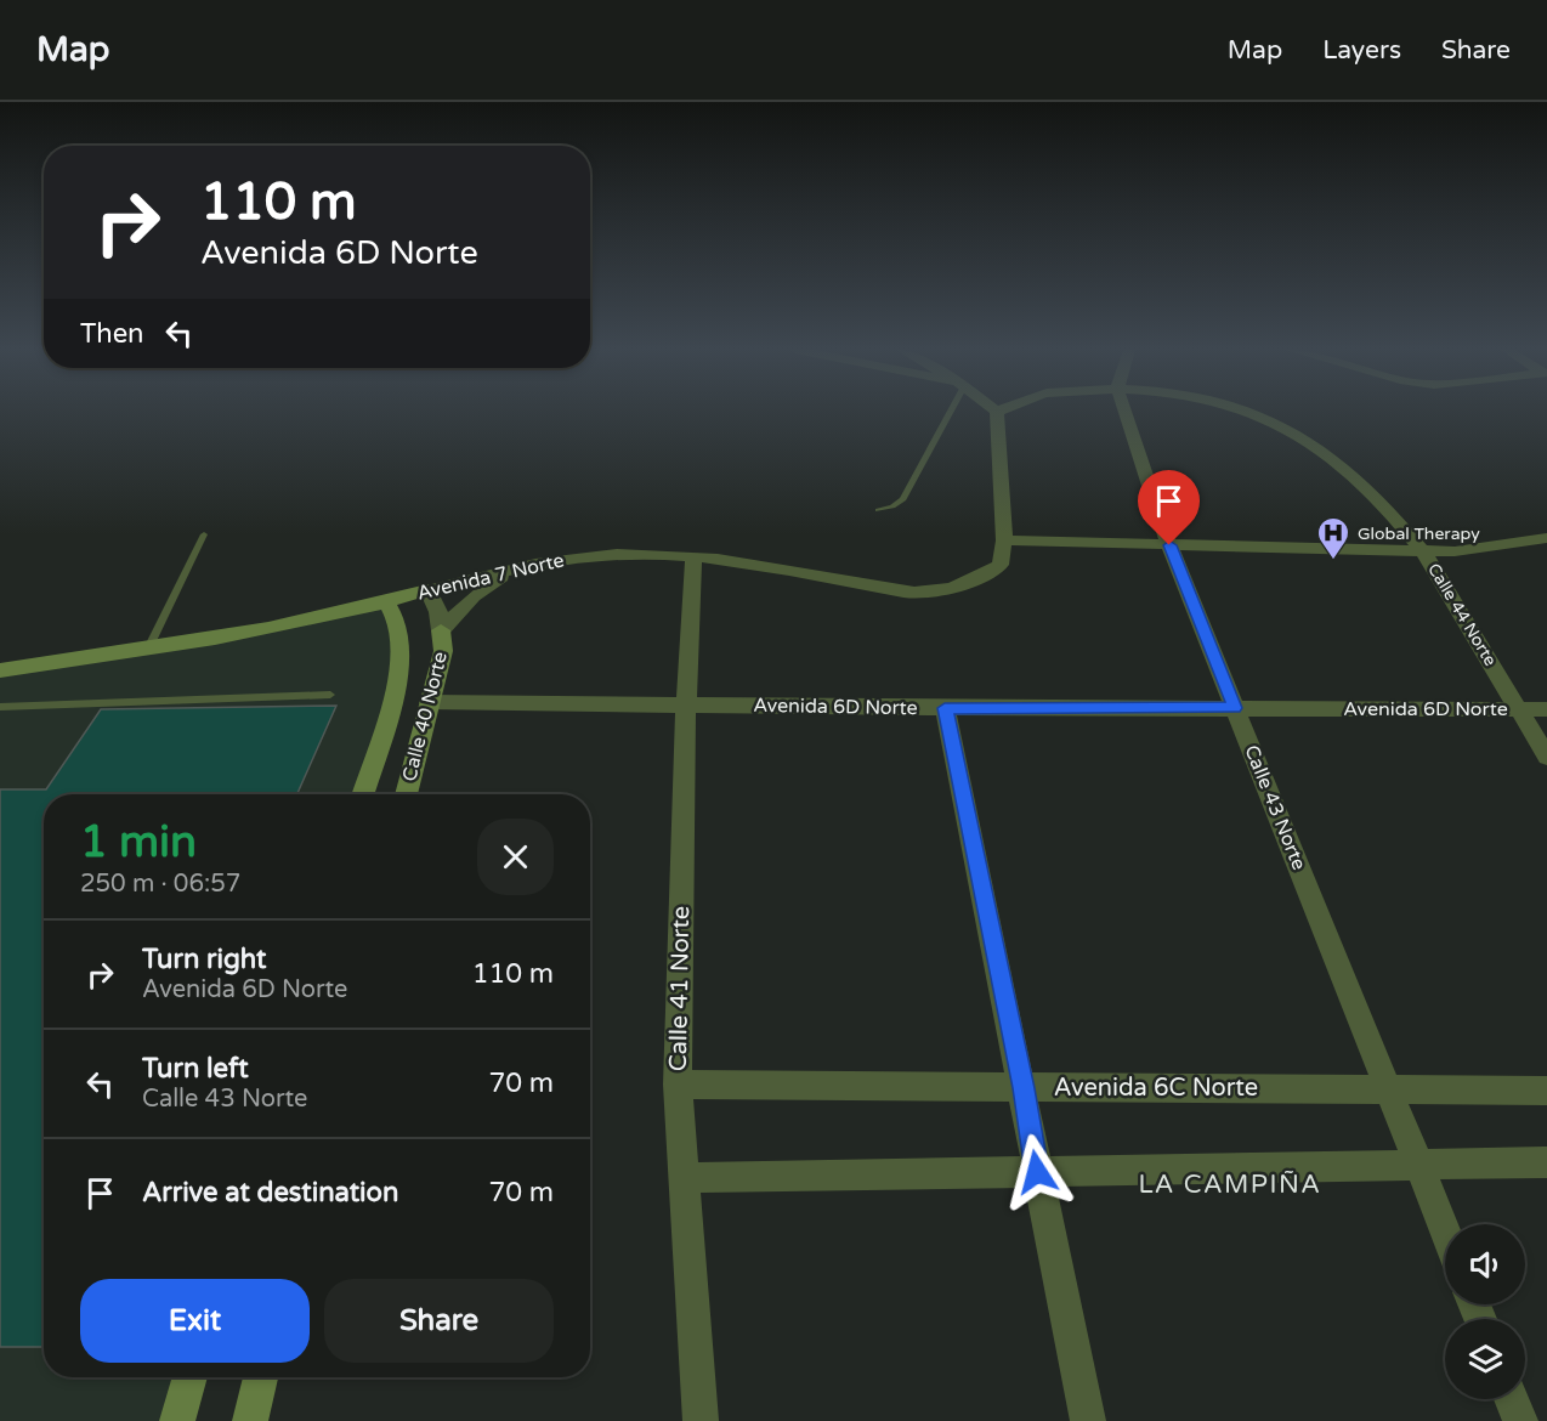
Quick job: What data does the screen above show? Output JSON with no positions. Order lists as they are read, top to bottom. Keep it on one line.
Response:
{"streets":{"street":["Avenida 7 Norte","Calle 44 Norte","Avenida 6D Norte","Calle 40 Norte","Calle 43 Norte","Calle 41 Norte","Avenida 6C Norte"]},"crossings":[["Avenida 7 Norte","Calle 40 Norte"],["Avenida 7 Norte","Calle 41 Norte"],["Calle 44 Norte","Avenida 6D Norte"],["Avenida 6D Norte","Calle 40 Norte"],["Avenida 6D Norte","Calle 43 Norte"],["Avenida 6D Norte","Calle 41 Norte"],["Calle 43 Norte","Avenida 6C Norte"],["Calle 41 Norte","Avenida 6C Norte"]],"districts":["LA CAMPIÑA"],"places":{"hospital":["Global Therapy"]},"page":{"header":"Map","nav":["Map","Layers","Share"],"turn":["110 m","Avenida 6D Norte"],"then":"Then","heading":["1 min","250 m · 06:57"],"list":[{"name":"Turn right","note":"Avenida 6D Norte","value":"110 m"},{"name":"Turn left","note":"Calle 43 Norte","value":"70 m"},{"name":"Arrive at destination","value":"70 m"}],"buttons":["Exit","Share"]}}
